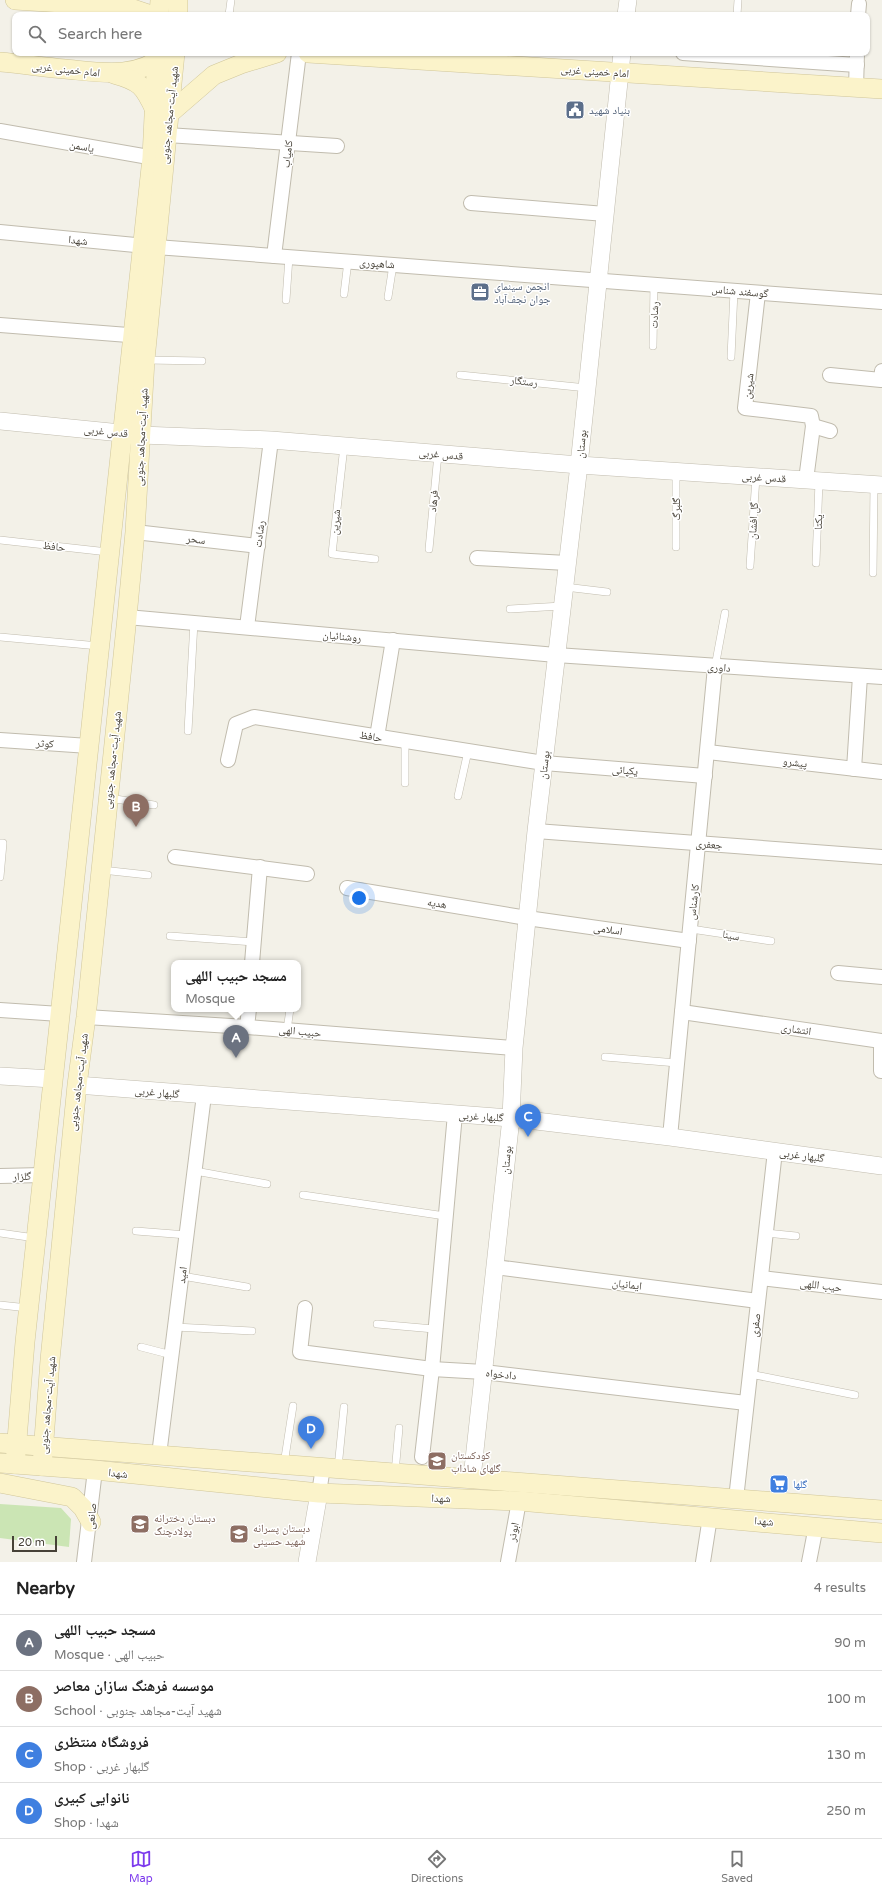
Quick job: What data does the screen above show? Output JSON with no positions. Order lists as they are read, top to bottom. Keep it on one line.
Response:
{"streets":{"main road":["امام خمینی غربی","شهید آیت-مجاهد جنوبی","شهدا"],"street":["یاسمن","کامیاب","شاهپوری","گوسفند شناس","رشادت","شیرین","قدس غربی","بوستان","سحر","حافظ","روشنائیان","داوری","کوثر","پیشرو","یکپائی","جعفری","کارشناس","هدیه","اسلامی","انتشاری","حبیب الهی","گلبهار غربی","گلزار","امید","ایمانیان","حیب اللهی","صفری","دادخواه","صانعی","ابوذر"],"lane":["رستگار","فرهاد","گلبرگ","گل افشان","یکتا","سینا"]},"crossings":[["امام خمینی غربی","شهید آیت-مجاهد جنوبی"],["امام خمینی غربی","بوستان"],["شهید آیت-مجاهد جنوبی","یاسمن"],["شهید آیت-مجاهد جنوبی","شهدا"],["شهید آیت-مجاهد جنوبی","شاهپوری"],["شهید آیت-مجاهد جنوبی","قدس غربی"],["شهید آیت-مجاهد جنوبی","سحر"],["شهید آیت-مجاهد جنوبی","حافظ"],["شهید آیت-مجاهد جنوبی","روشنائیان"],["شهید آیت-مجاهد جنوبی","کوثر"],["شهید آیت-مجاهد جنوبی","حبیب الهی"],["شهید آیت-مجاهد جنوبی","گلبهار غربی"],["شهید آیت-مجاهد جنوبی","گلزار"],["کامیاب","شاهپوری"],["شهدا","شاهپوری"],["شهدا","بوستان"],["شهدا","امید"],["شهدا","صفری"],["شهدا","صانعی"],["شهدا","ابوذر"],["شاهپوری","گوسفند شناس"],["شاهپوری","بوستان"],["گوسفند شناس","رشادت"],["گوسفند شناس","شیرین"],["گوسفند شناس","بوستان"],["رشادت","قدس غربی"],["رشادت","سحر"],["رشادت","روشنائیان"],["رستگار","بوستان"],["شیرین","قدس غربی"],["قدس غربی","بوستان"],["قدس غربی","فرهاد"],["قدس غربی","گلبرگ"],["قدس غربی","گل افشان"],["قدس غربی","یکتا"],["بوستان","حافظ"],["بوستان","روشنائیان"],["بوستان","داوری"],["بوستان","یکپائی"],["بوستان","جعفری"],["بوستان","هدیه"],["بوستان","اسلامی"],["بوستان","حبیب الهی"],["بوستان","گلبهار غربی"],["بوستان","ایمانیان"],["بوستان","دادخواه"],["حافظ","یکپائی"],["روشنائیان","داوری"],["داوری","کارشناس"],["پیشرو","کارشناس"],["یکپائی","کارشناس"],["جعفری","کارشناس"],["کارشناس","اسلامی"],["کارشناس","سینا"],["کارشناس","انتشاری"],["کارشناس","گلبهار غربی"],["هدیه","اسلامی"],["اسلامی","سینا"],["گلبهار غربی","امید"],["گلبهار غربی","صفری"],["ایمانیان","صفری"],["حیب اللهی","صفری"],["صفری","دادخواه"]],"places":{"public building":["بنیاد شهید"],"office":["انجمن سینمای جوان نجف‌آباد"],"school or university":["کودکستان گلهای شاداب","دبستان دخترانه پولادچنگ","دبستان پسرانه شهید حسینی"],"supermarket":["گلها"]},"scale_bar":"20 m","page":{"search":"Search here","pins":["B","A","C","D"],"popup":["مسجد حبیب اللهی","Mosque"],"scale":"20 m","heading":["Nearby","4 results"],"list":[{"mark":"A","name":"مسجد حبیب اللهی","note":"Mosque · حبیب الهی","value":"90 m"},{"mark":"B","name":"موسسه فرهنگ سازان معاصر","note":"School · شهید آیت-مجاهد جنوبی","value":"100 m"},{"mark":"C","name":"فروشگاه منتظری","note":"Shop · گلبهار غربی","value":"130 m"},{"mark":"D","name":"نانوایی کبیری","note":"Shop · شهدا","value":"250 m"}],"nav":["Map","Directions","Saved"]}}
